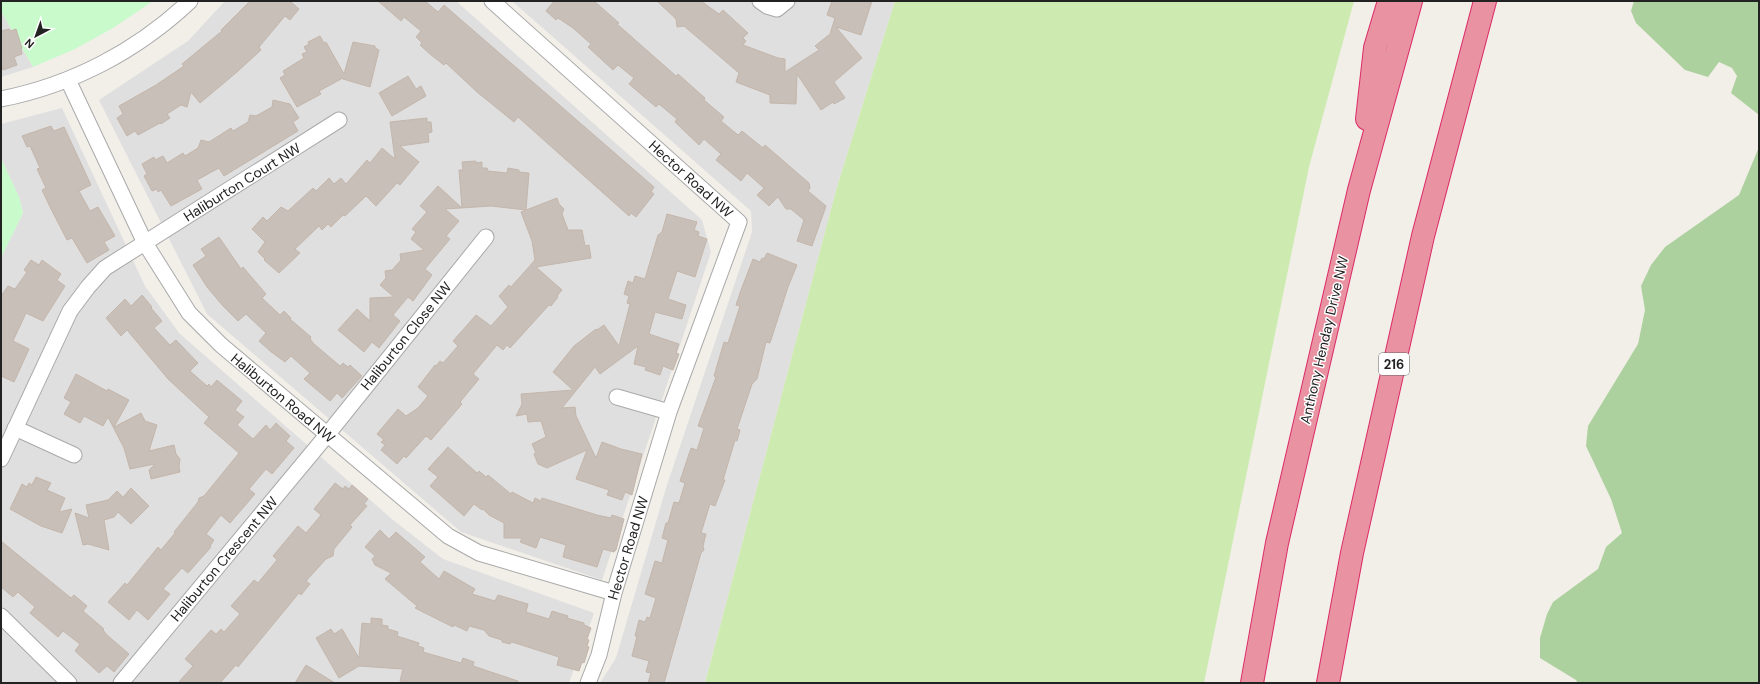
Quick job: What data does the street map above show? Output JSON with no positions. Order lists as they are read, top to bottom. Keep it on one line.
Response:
{"streets":{"highway":["Anthony Henday Drive NW","216"],"street":["Hector Road NW","Haliburton Court NW","Haliburton Close NW","Haliburton Road NW","Haliburton Crescent NW"]},"crossings":[["Hector Road NW","Haliburton Road NW"],["Haliburton Court NW","Haliburton Road NW"],["Haliburton Close NW","Haliburton Road NW"],["Haliburton Close NW","Haliburton Crescent NW"],["Haliburton Road NW","Haliburton Crescent NW"]],"north":"bottom left"}
